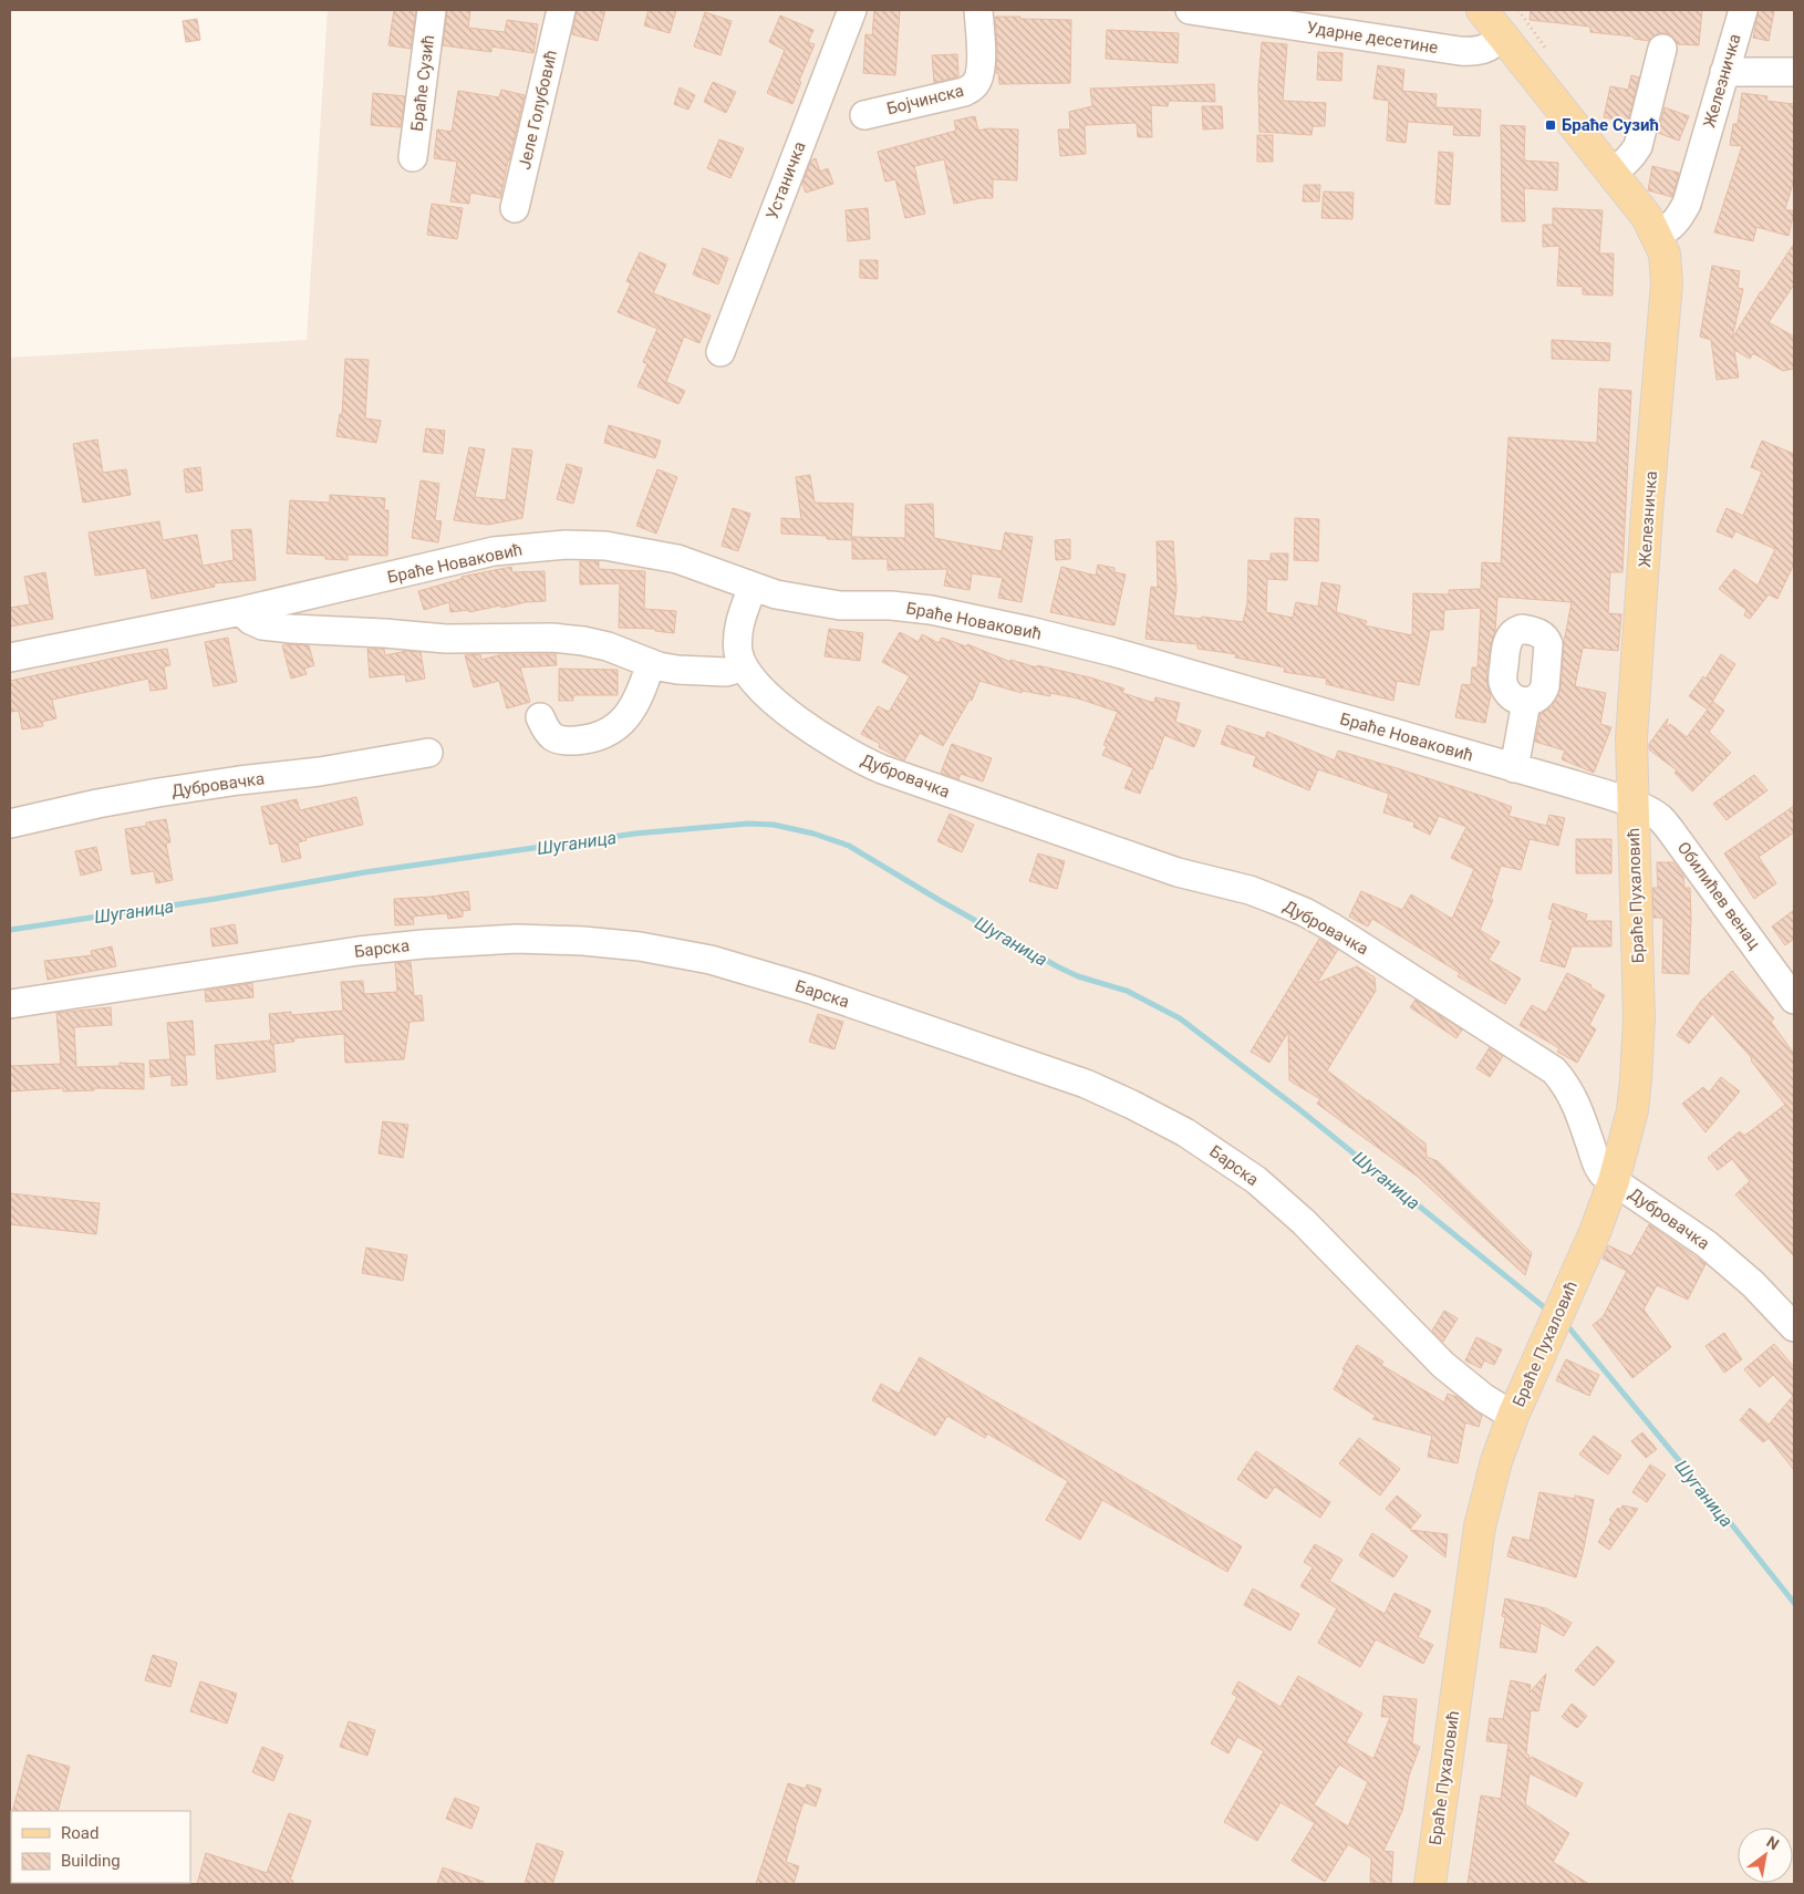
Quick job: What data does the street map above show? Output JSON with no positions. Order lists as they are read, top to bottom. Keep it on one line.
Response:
{"streets":{"main road":["Железничка","Браће Пухаловић"],"street":["Ударне десетине","Браће Сузић","Бојчинска","Јеле Голубовић","Устаничка","Браће Новаковић","Дубровачка","Обилићев венац","Барска"]},"crossings":[["Ударне десетине","Железничка"],["Железничка","Браће Новаковић"],["Железничка","Браће Пухаловић"],["Железничка","Обилићев венац"],["Браће Новаковић","Дубровачка"],["Браће Новаковић","Браће Пухаловић"],["Браће Новаковић","Обилићев венац"],["Дубровачка","Браће Пухаловић"],["Браће Пухаловић","Обилићев венац"],["Браће Пухаловић","Барска"]],"water":["Шуганица"],"places":{"transit":["Браће Сузић"]},"legend":["Road","Building"],"north":"top right"}
